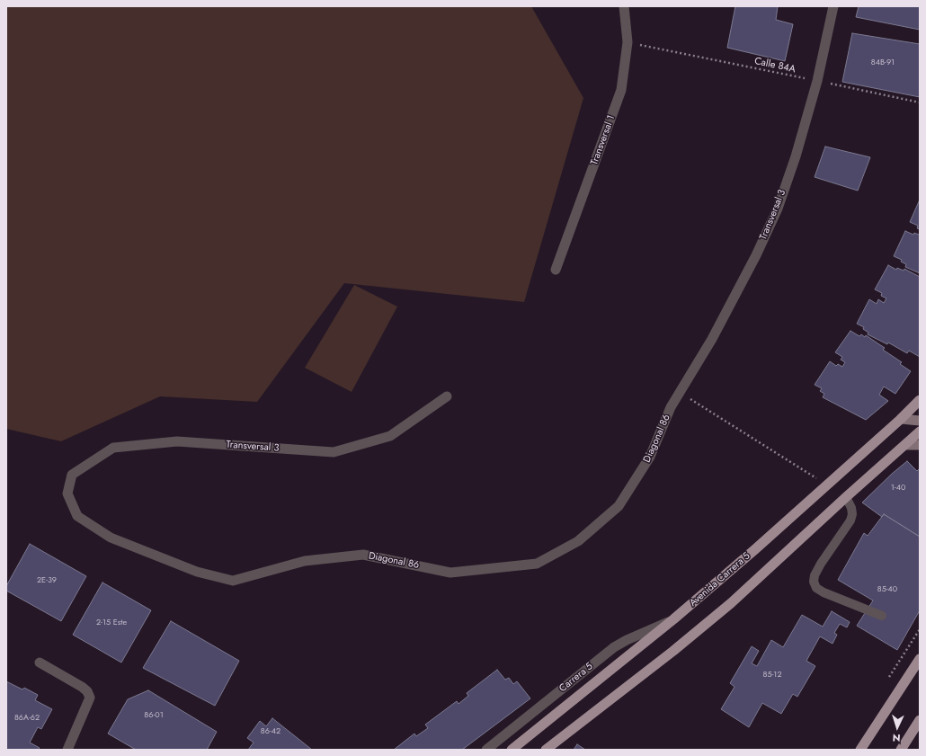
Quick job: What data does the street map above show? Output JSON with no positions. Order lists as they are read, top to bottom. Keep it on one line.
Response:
{"streets":{"main road":["Avenida Carrera 5"],"street":["Transversal 1","Transversal 3","Diagonal 86","Carrera 5"],"path":["Calle 84A"]},"crossings":[["Calle 84A","Transversal 1"],["Calle 84A","Transversal 3"],["Transversal 3","Diagonal 86"],["Avenida Carrera 5","Carrera 5"]],"house_numbers":["84B-91","1-40","2E-39","85-40","2-15 Este","85-12","86-01","86A-62","86-42"],"north":"bottom"}
